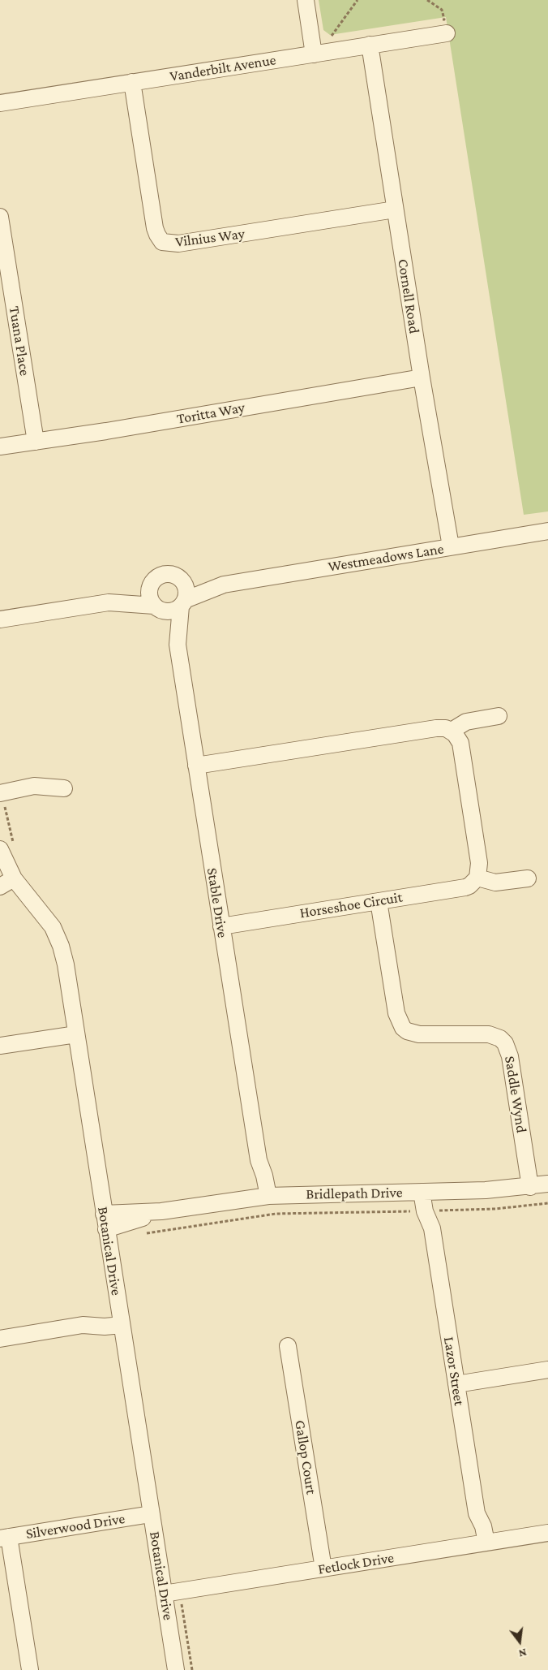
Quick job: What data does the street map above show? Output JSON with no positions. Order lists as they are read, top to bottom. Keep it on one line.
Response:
{"streets":{"street":["Vanderbilt Avenue","Vilnius Way","Cornell Road","Tuana Place","Toritta Way","Westmeadows Lane","Stable Drive","Horseshoe Circuit","Saddle Wynd","Bridlepath Drive","Botanical Drive","Lazor Street","Gallop Court","Silverwood Drive","Fetlock Drive"]},"crossings":[["Vanderbilt Avenue","Vilnius Way"],["Vanderbilt Avenue","Cornell Road"],["Vilnius Way","Cornell Road"],["Cornell Road","Toritta Way"],["Cornell Road","Westmeadows Lane"],["Tuana Place","Toritta Way"],["Westmeadows Lane","Stable Drive"],["Stable Drive","Horseshoe Circuit"],["Stable Drive","Bridlepath Drive"],["Horseshoe Circuit","Saddle Wynd"],["Saddle Wynd","Bridlepath Drive"],["Bridlepath Drive","Botanical Drive"],["Bridlepath Drive","Lazor Street"],["Botanical Drive","Silverwood Drive"],["Botanical Drive","Fetlock Drive"],["Lazor Street","Fetlock Drive"],["Gallop Court","Fetlock Drive"]],"north":"bottom"}
